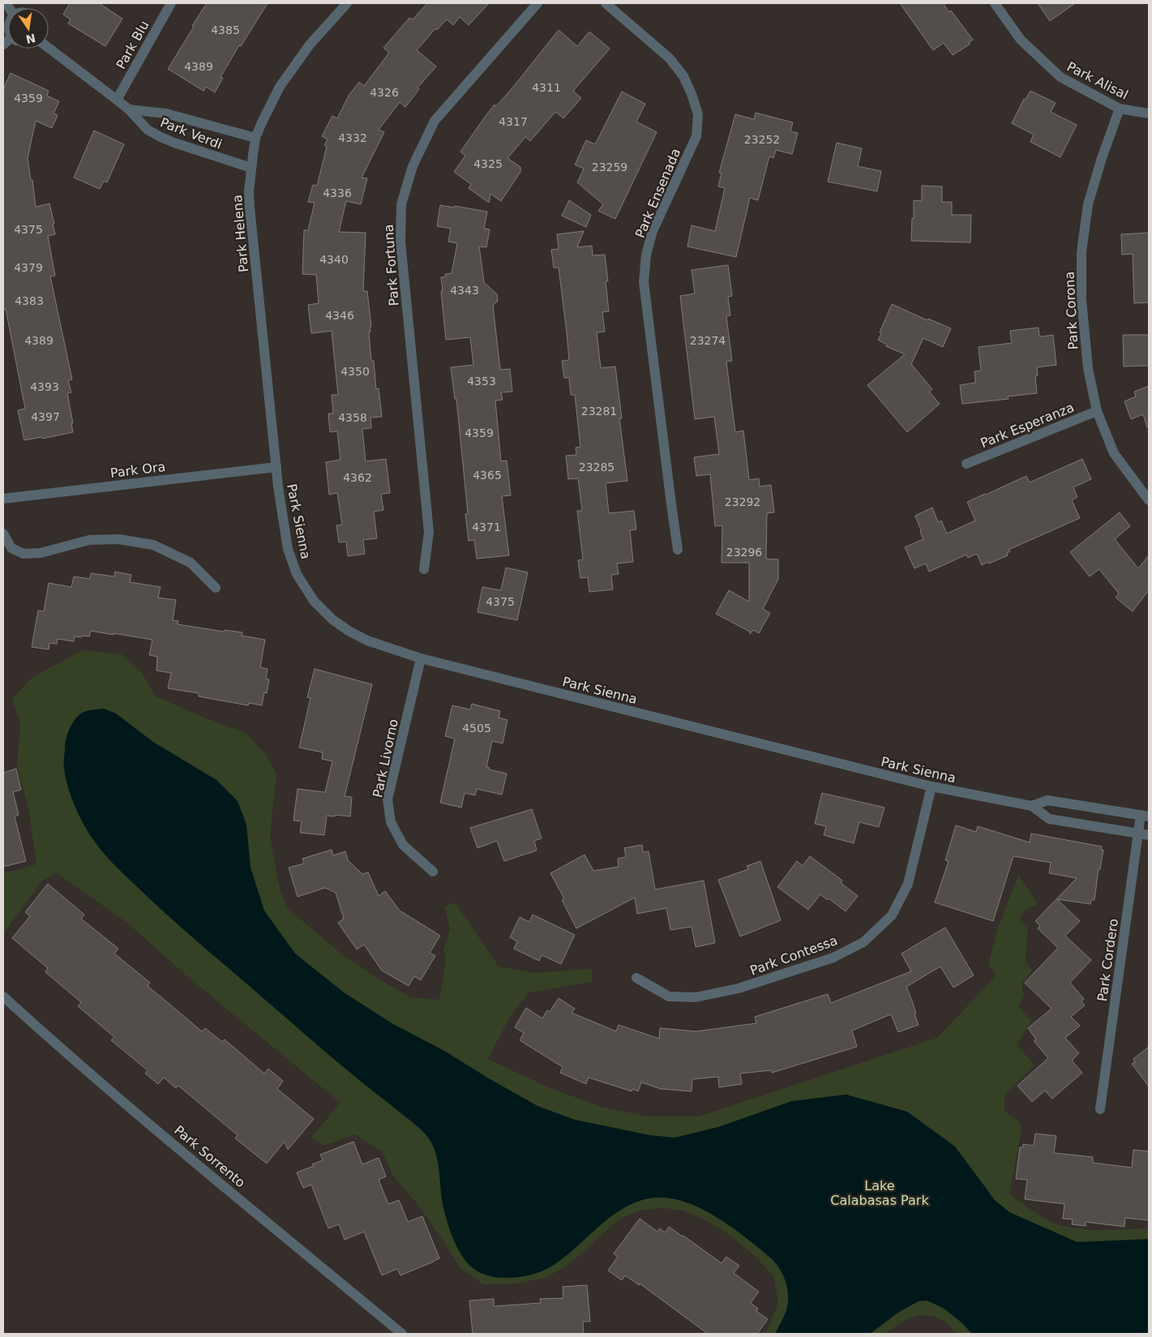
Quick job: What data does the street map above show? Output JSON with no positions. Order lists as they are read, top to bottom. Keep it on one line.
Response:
{"streets":{"street":["Park Blu","Park Alisal","Park Verdi","Park Ensenada","Park Helena","Park Fortuna","Park Corona","Park Esperanza","Park Ora","Park Sienna","Park Livorno","Park Contessa","Park Cordero","Park Sorrento"]},"crossings":[["Park Blu","Park Verdi"],["Park Alisal","Park Corona"],["Park Verdi","Park Helena"],["Park Helena","Park Ora"],["Park Helena","Park Sienna"],["Park Corona","Park Esperanza"],["Park Ora","Park Sienna"],["Park Sienna","Park Livorno"],["Park Sienna","Park Contessa"],["Park Sienna","Park Cordero"]],"parks":["Lake Calabasas Park"],"house_numbers":["4385","4389","4311","4326","4359","4317","4332","23252","4325","23259","4336","4375","4340","4379","4343","4383","4346","4389","23274","4350","4353","4393","23281","4397","4358","4359","23285","4365","4362","23292","4371","23296","4375","4505"],"north":"bottom"}
